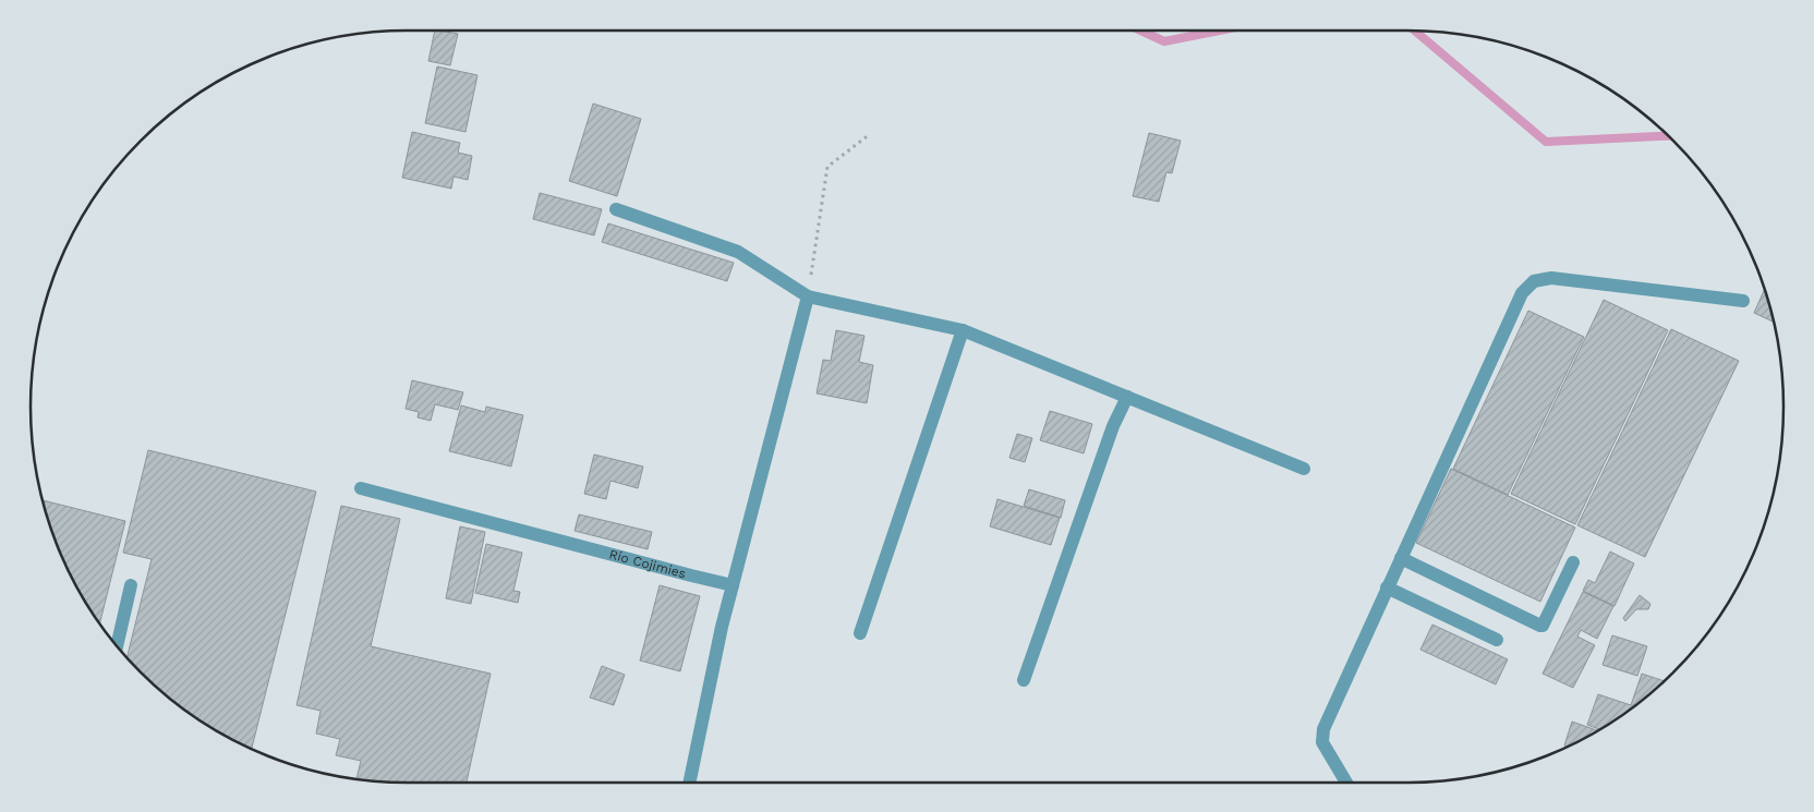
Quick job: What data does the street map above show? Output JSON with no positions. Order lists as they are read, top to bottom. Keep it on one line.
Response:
{"streets":{"street":["Río Cojimies"]}}
